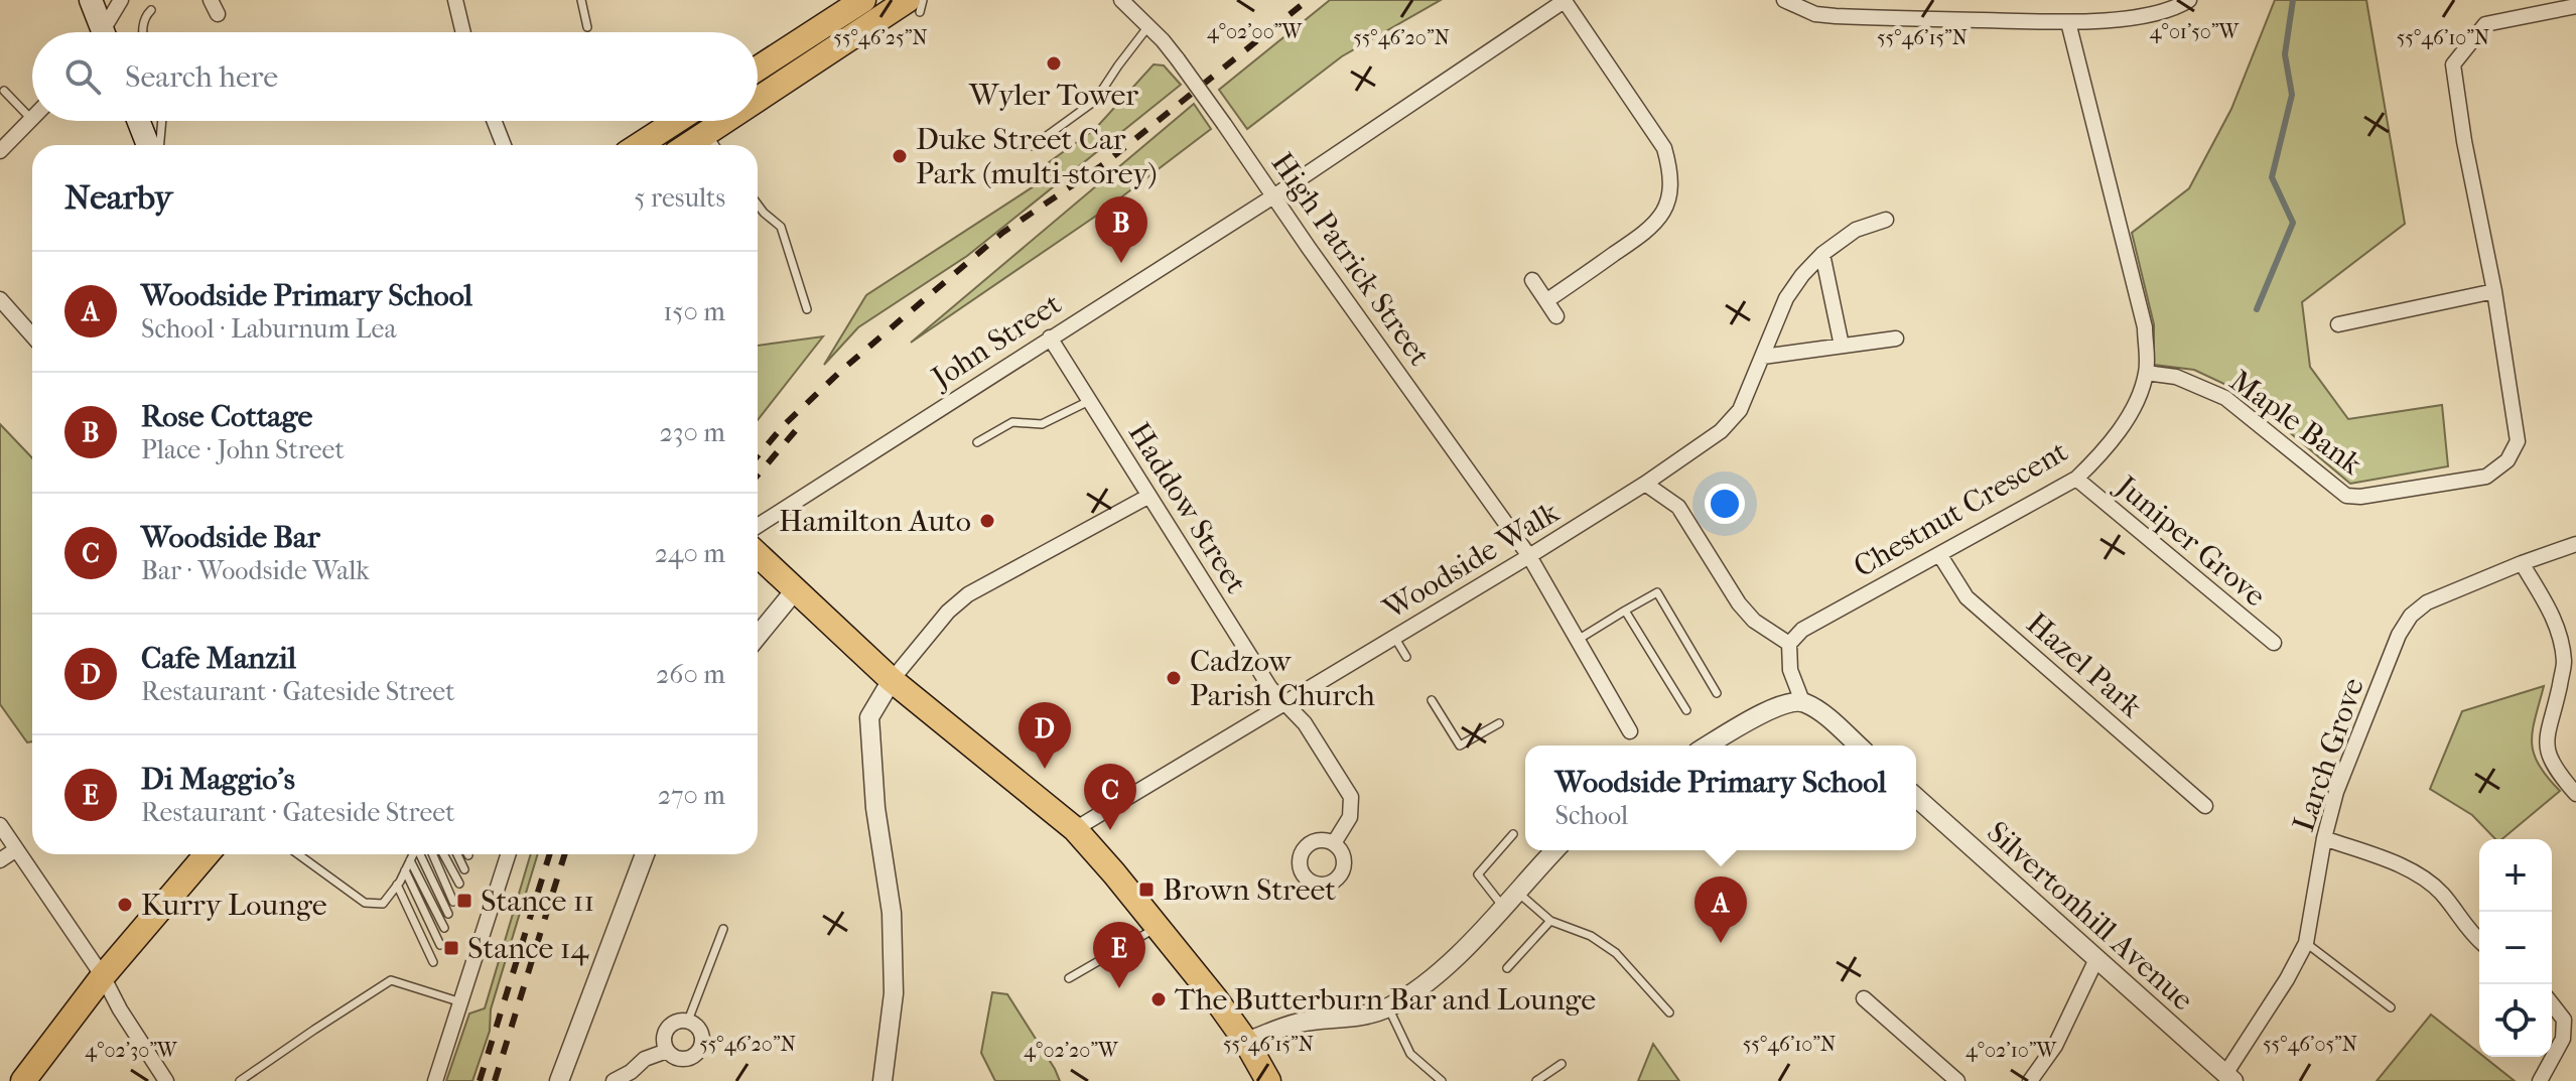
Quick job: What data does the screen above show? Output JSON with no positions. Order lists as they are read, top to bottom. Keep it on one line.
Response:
{"streets":{"street":["High Patrick Street","John Street","Maple Bank","Haddow Street","Chestnut Crescent","Juniper Grove","Woodside Walk","Hazel Park","Larch Grove","Silvertonhill Avenue"]},"crossings":[["High Patrick Street","John Street"],["High Patrick Street","Woodside Walk"],["John Street","Haddow Street"],["Maple Bank","Chestnut Crescent"],["Haddow Street","Woodside Walk"],["Chestnut Crescent","Juniper Grove"],["Chestnut Crescent","Hazel Park"],["Larch Grove","Silvertonhill Avenue"]],"places":{"other":["Wyler Tower","Duke Street Car Park (multi-storey)","Hamilton Auto","Cadzow Parish Church","Kurry Lounge","The Butterburn Bar and Lounge"],"transit":["Brown Street","Stance 11","Stance 14"]},"page":{"search":"Search here","heading":["Nearby","5 results"],"pins":["B","D","C","A","E"],"list":[{"mark":"A","name":"Woodside Primary School","note":"School · Laburnum Lea","value":"150 m"},{"mark":"B","name":"Rose Cottage","note":"Place · John Street","value":"230 m"},{"mark":"C","name":"Woodside Bar","note":"Bar · Woodside Walk","value":"240 m"},{"mark":"D","name":"Cafe Manzil","note":"Restaurant · Gateside Street","value":"260 m"},{"mark":"E","name":"Di Maggio's","note":"Restaurant · Gateside Street","value":"270 m"}],"popup":["Woodside Primary School","School"],"map_buttons":["+","−"]},"coordinates":["4°02'00\"W","4°01'50\"W","55°46'25\"N","55°46'20\"N","55°46'15\"N","55°46'10\"N","55°46'05\"N","4°02'30\"W","4°02'20\"W","4°02'10\"W"]}
